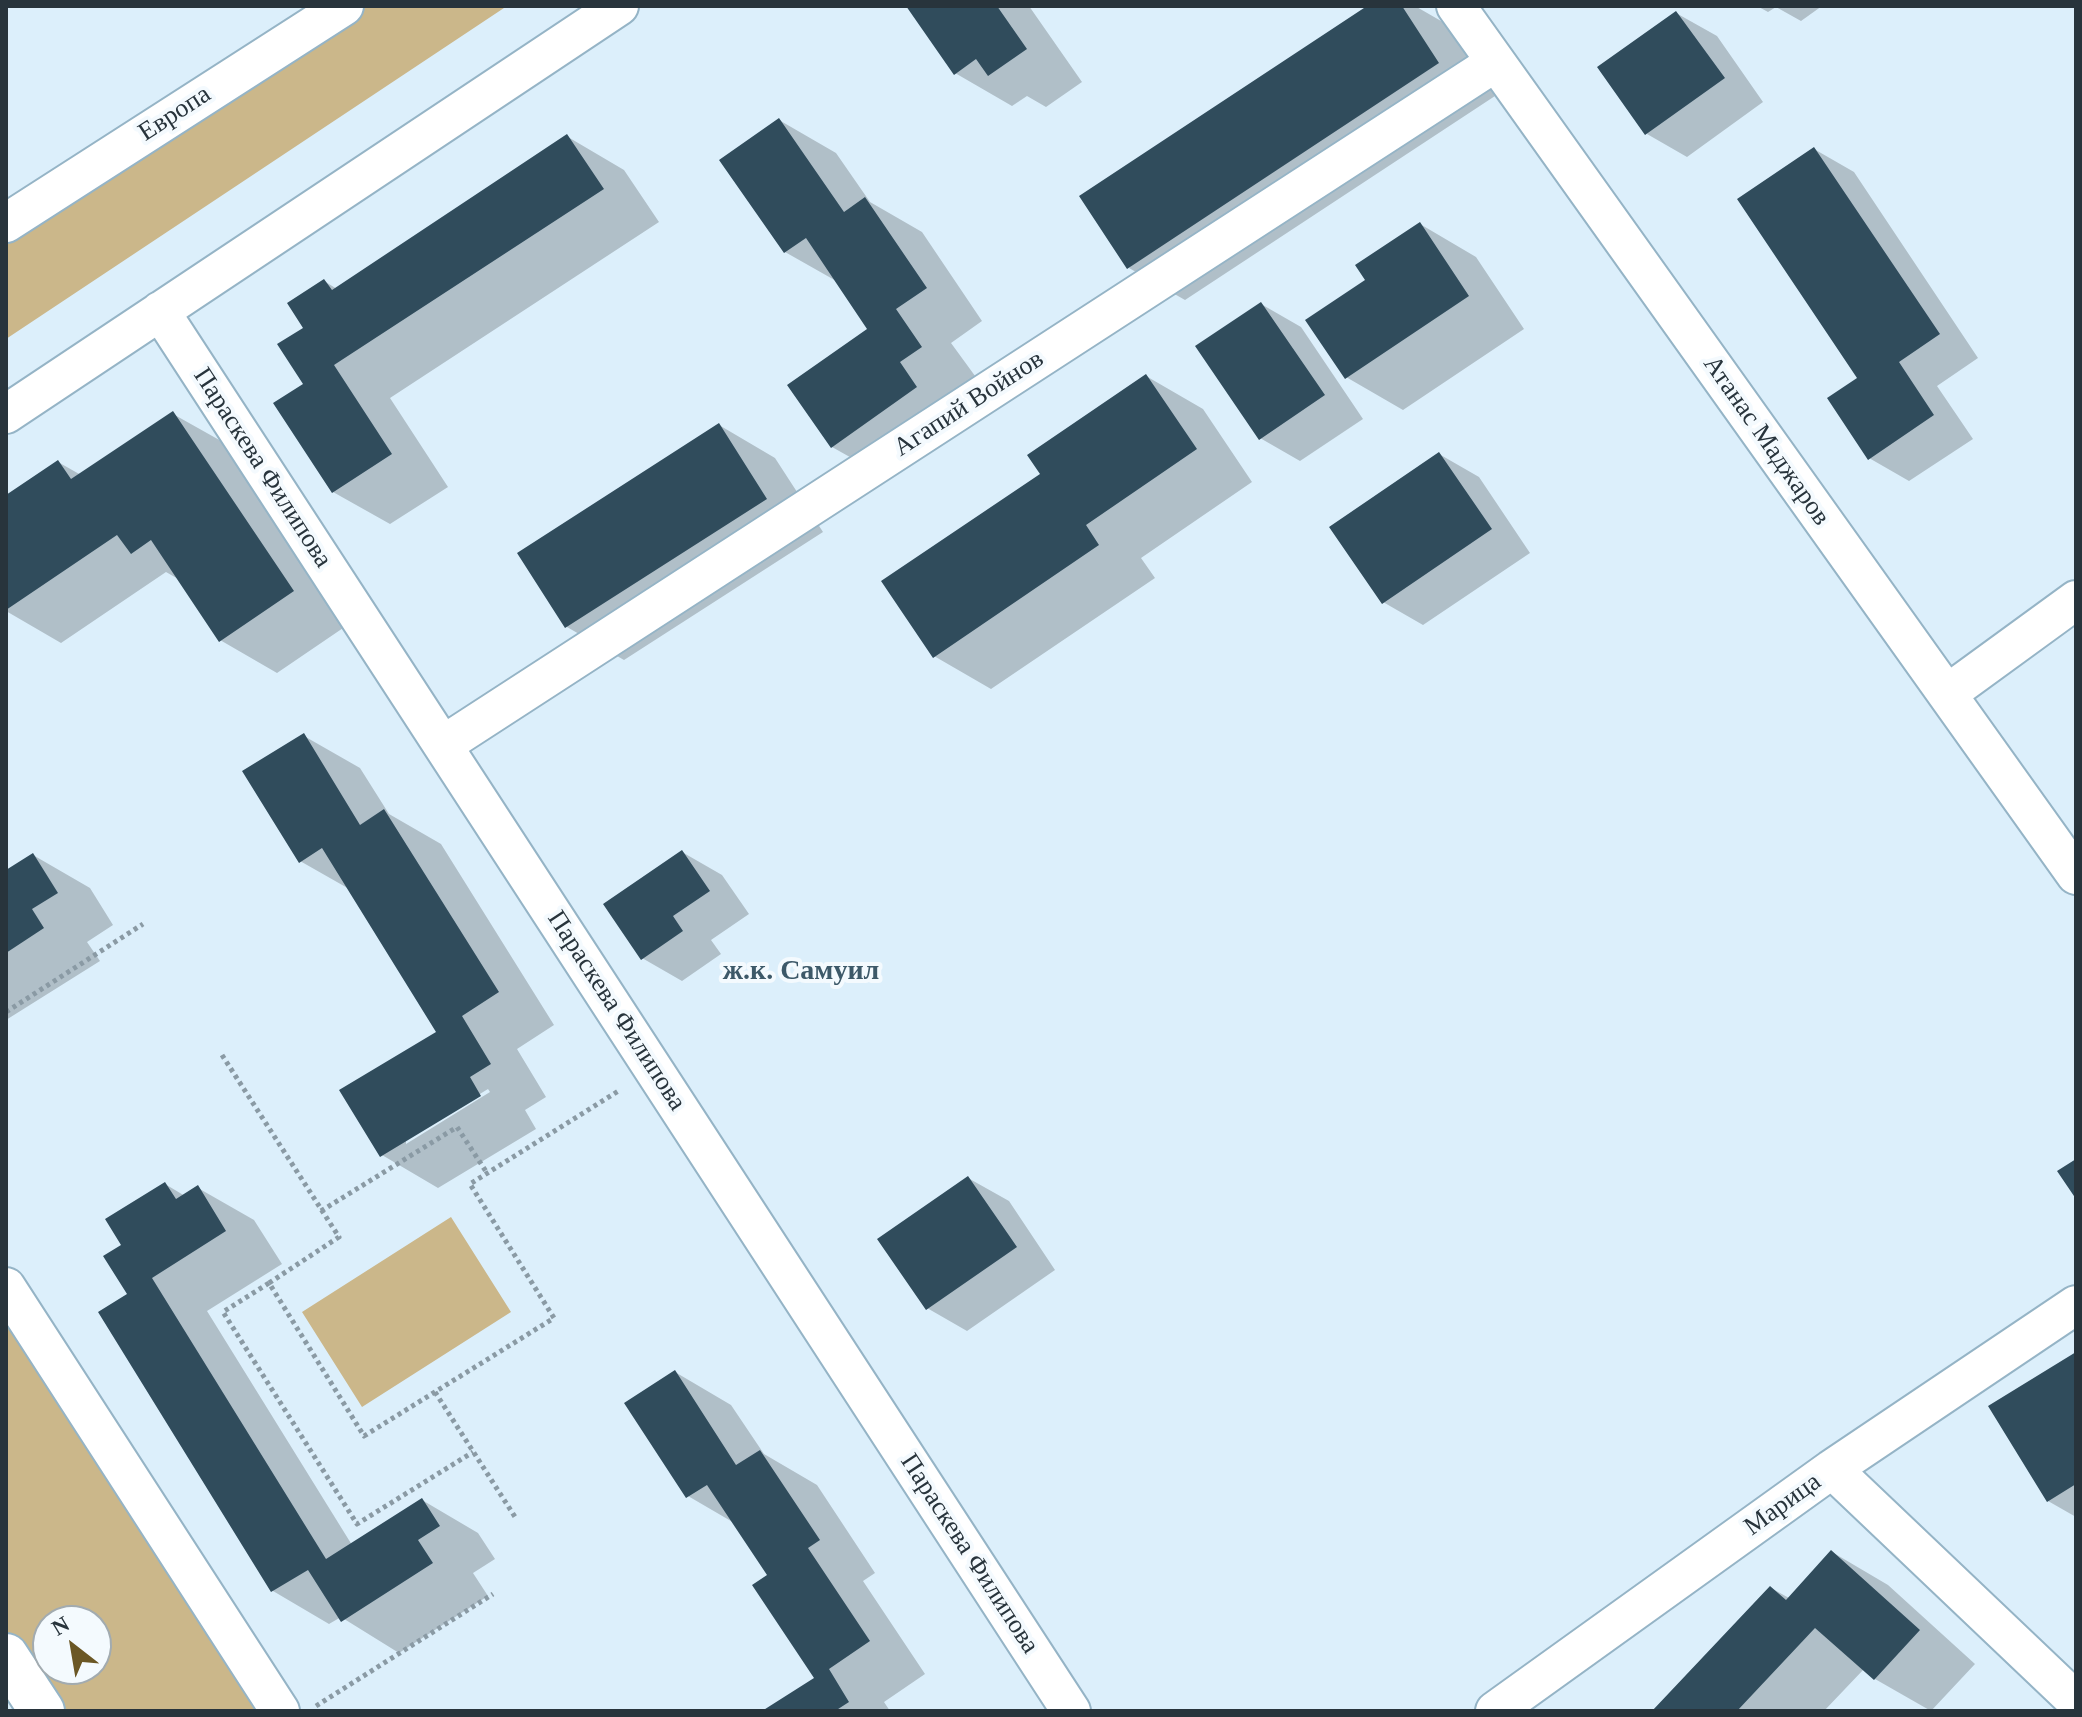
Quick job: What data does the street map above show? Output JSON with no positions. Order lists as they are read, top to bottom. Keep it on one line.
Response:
{"streets":{"street":["Европа","Агапий Войнов","Атанас Маджаров","Параскева Филипова","Марица"]},"crossings":[["Агапий Войнов","Атанас Маджаров"],["Агапий Войнов","Параскева Филипова"]],"districts":["ж.к. Самуил"],"north":"top left"}
